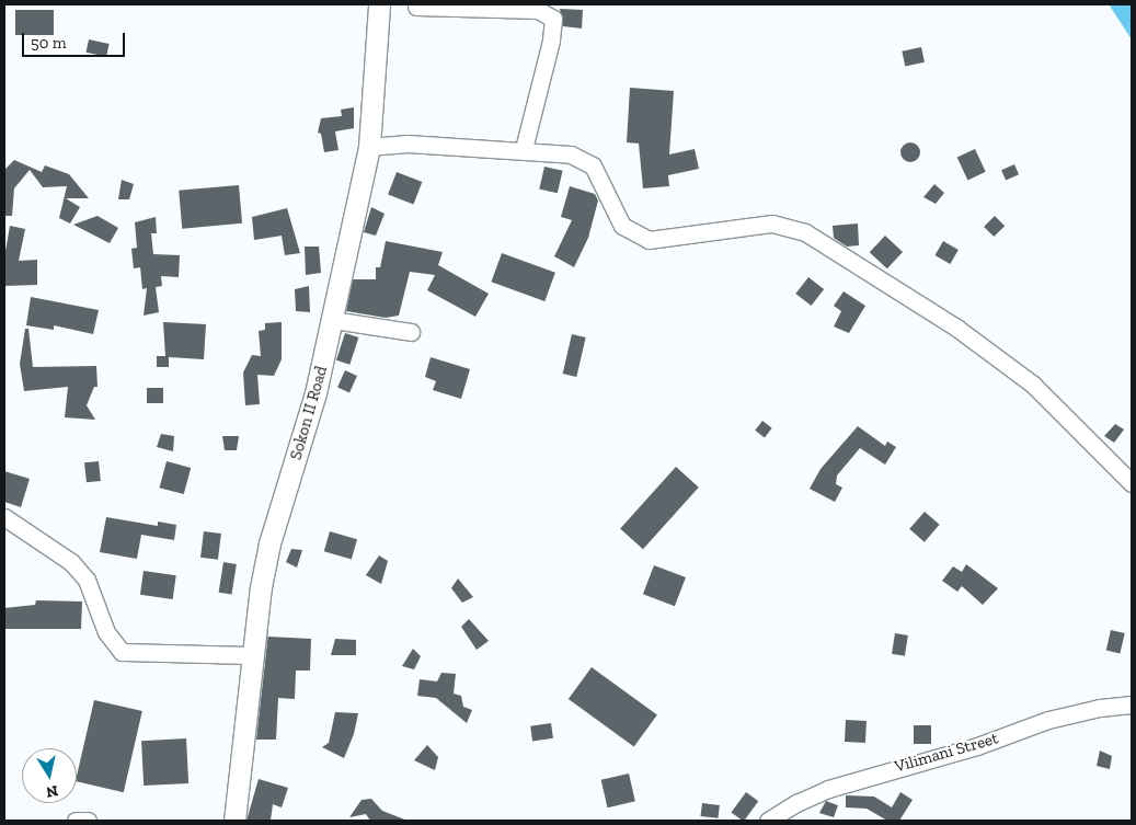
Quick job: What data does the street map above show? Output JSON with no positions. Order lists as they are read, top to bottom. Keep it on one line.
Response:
{"streets":{"street":["Sokon II Road","Vilimani Street"]},"scale_bar":"50 m","north":"bottom"}
